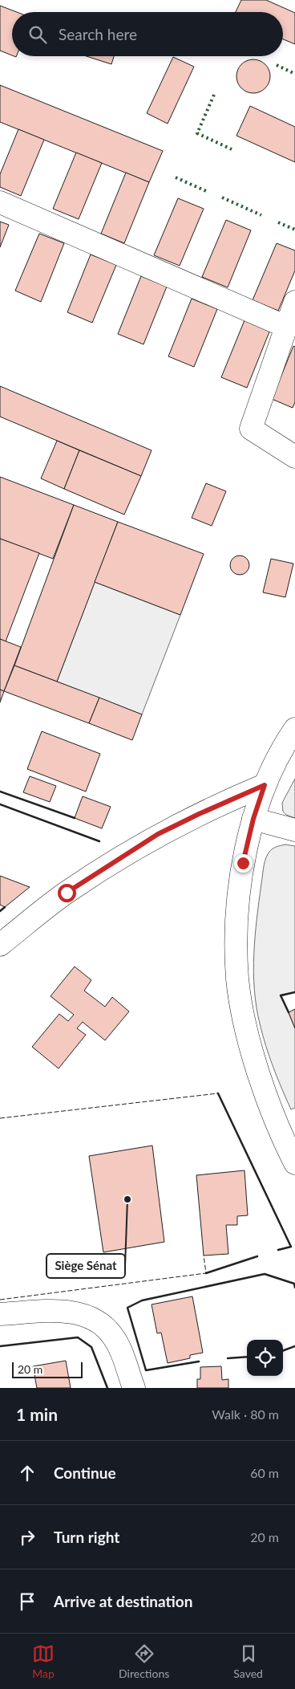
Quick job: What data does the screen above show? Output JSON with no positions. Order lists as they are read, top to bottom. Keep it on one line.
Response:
{"places":["Siège Sénat"],"scale_bar":"20 m","page":{"search":"Search here","scale":"20 m","heading":["1 min","Walk · 80 m"],"list":[["Continue","60 m"],["Turn right","20 m"],"Arrive at destination"],"nav":["Map","Directions","Saved"]}}
